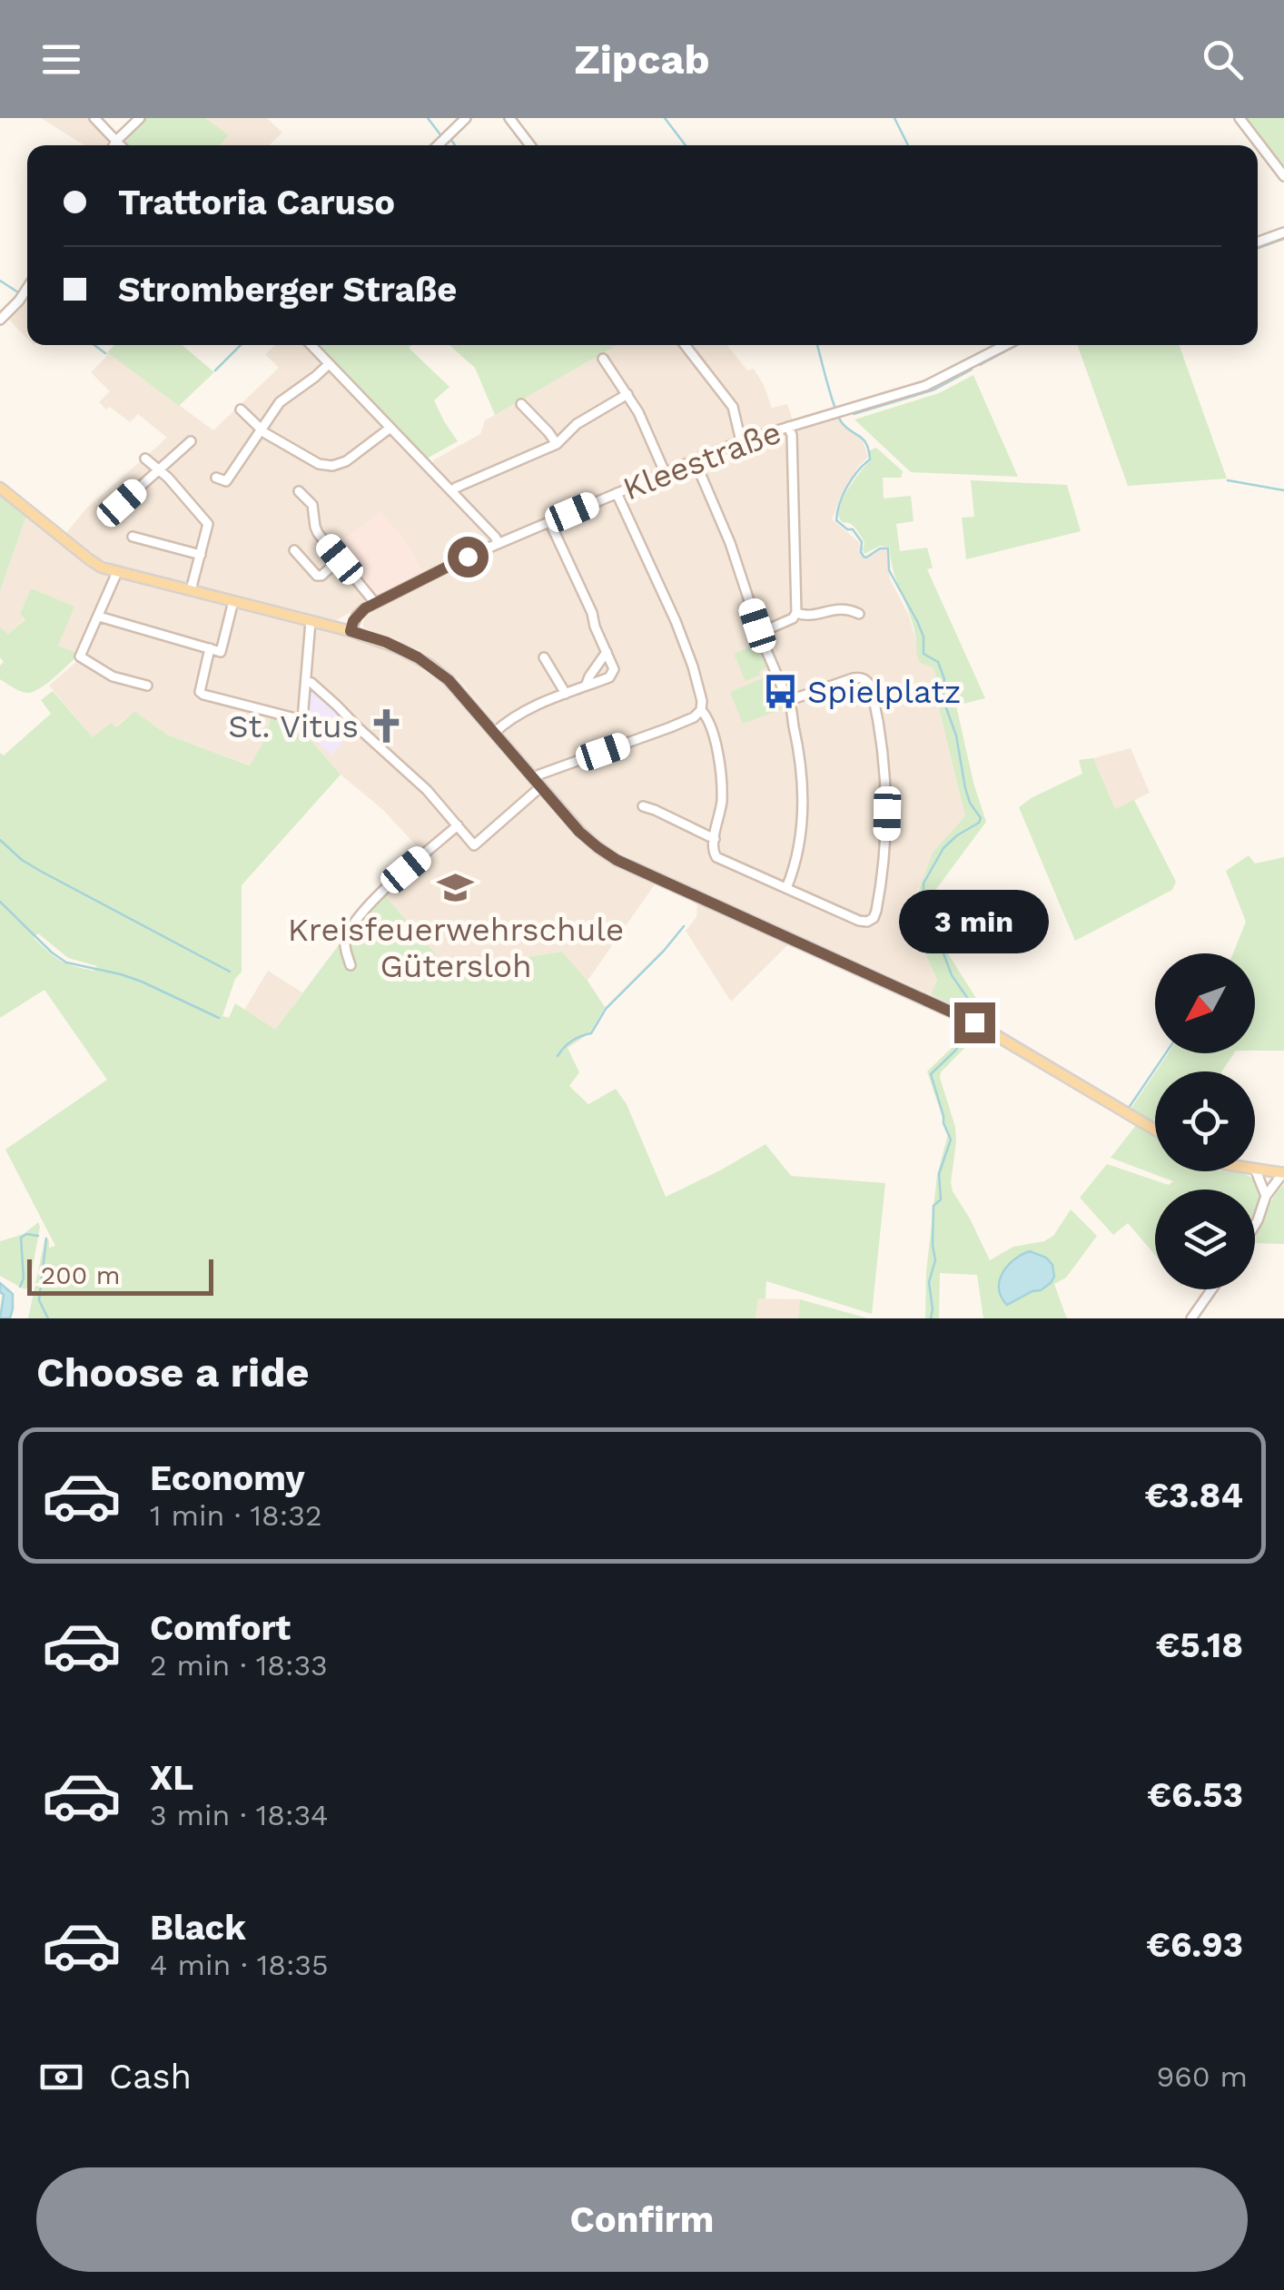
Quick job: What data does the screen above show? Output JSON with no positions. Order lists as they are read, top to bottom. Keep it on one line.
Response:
{"streets":{"street":["Kleestraße"]},"places":{"bus stop":["Spielplatz"],"church":["St. Vitus"],"school or university":["Kreisfeuerwehrschule Gütersloh"]},"scale_bar":"200 m","north":"bottom left","page":{"header":"Zipcab","banner":["Trattoria Caruso","Stromberger Straße"],"bubble":"3 min","scale":"200 m","heading":"Choose a ride","list":[{"name":"Economy","note":"1 min · 18:32","value":"€3.84"},{"name":"Comfort","note":"2 min · 18:33","value":"€5.18"},{"name":"XL","note":"3 min · 18:34","value":"€6.53"},{"name":"Black","note":"4 min · 18:35","value":"€6.93"}],"pay":["Cash","960 m"],"buttons":"Confirm"}}
